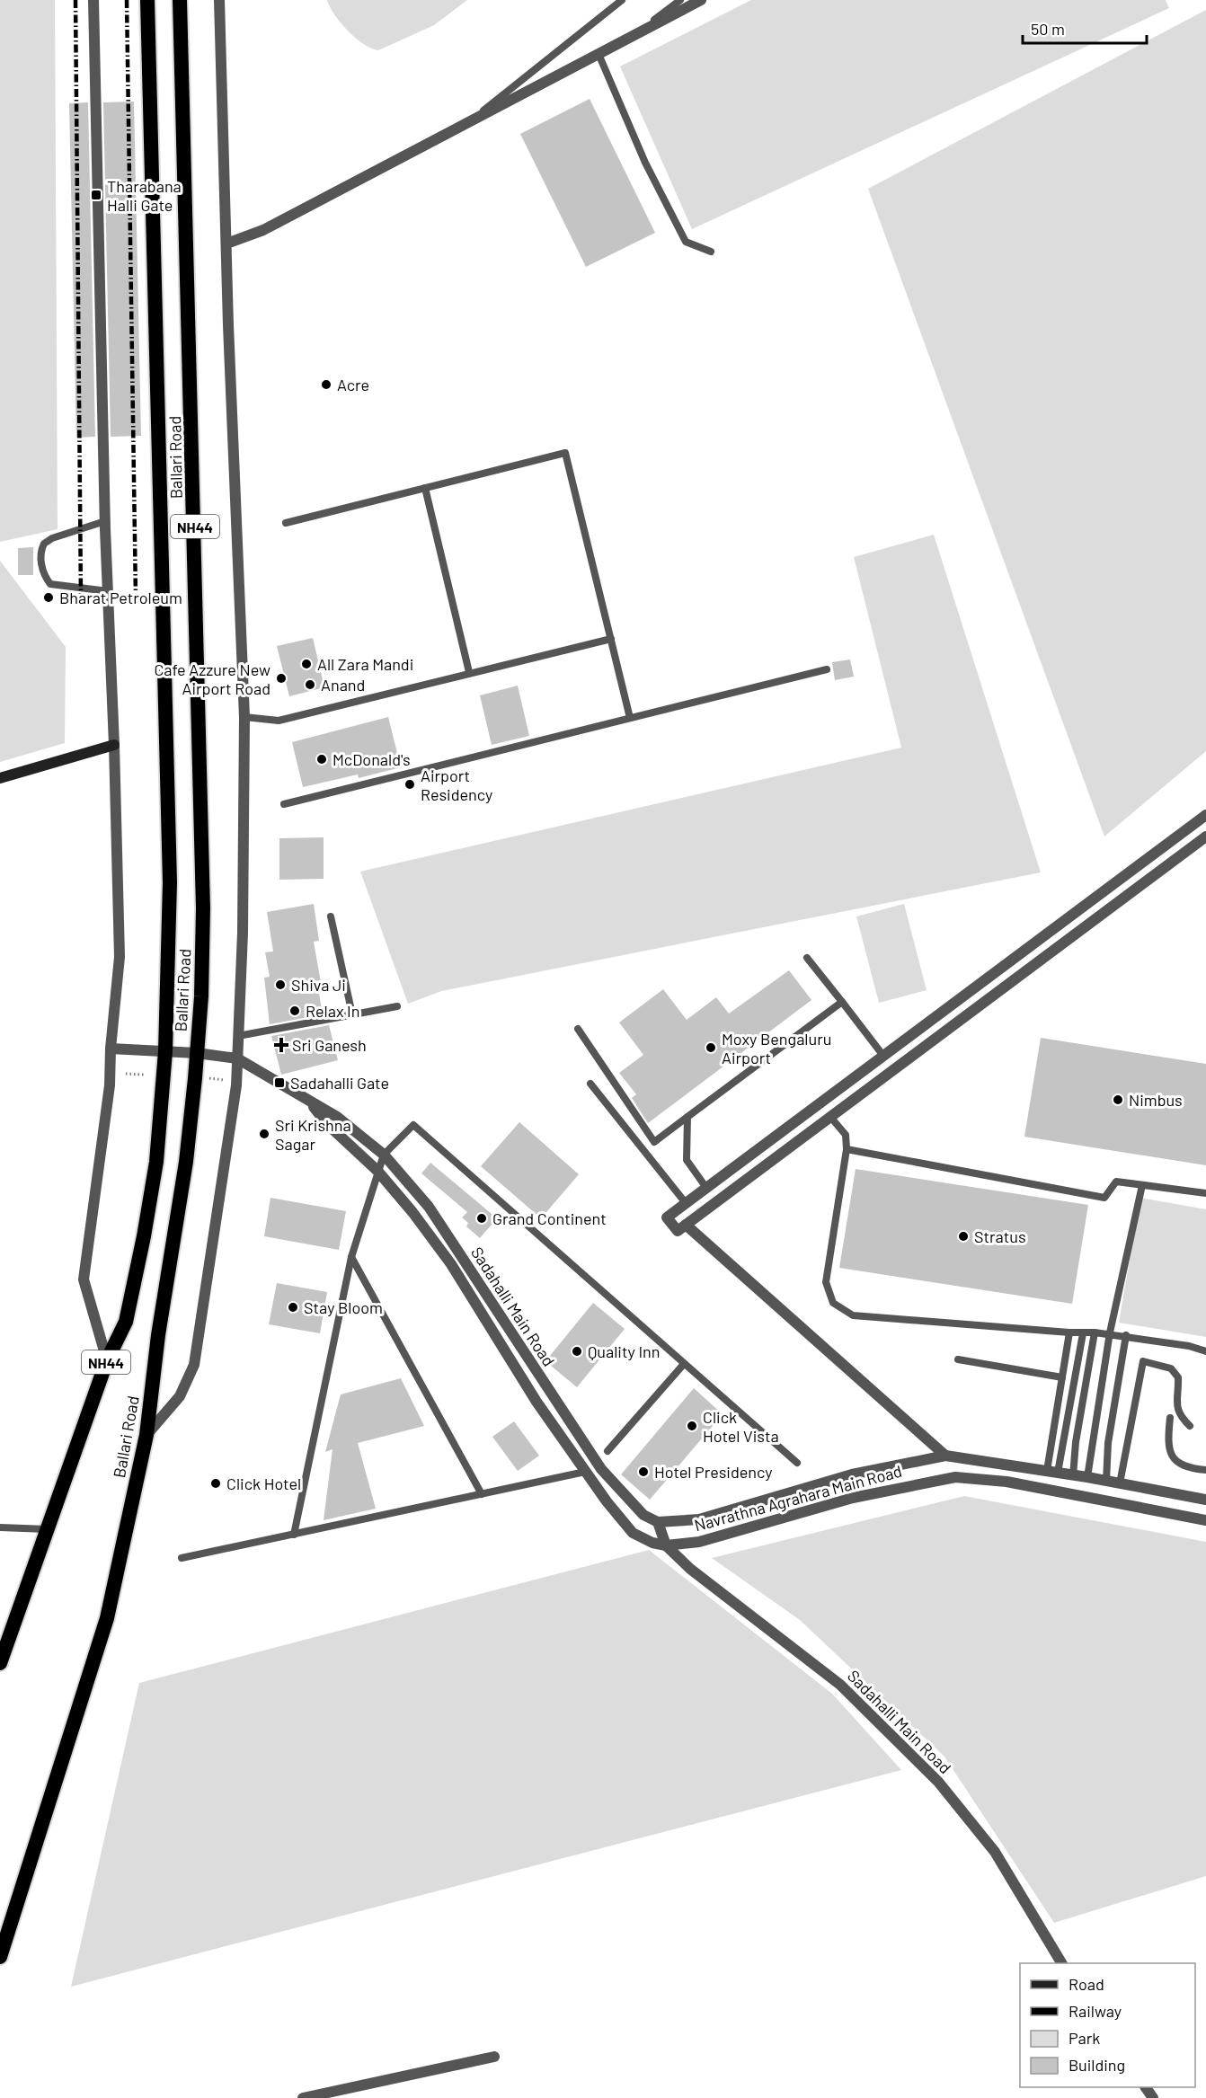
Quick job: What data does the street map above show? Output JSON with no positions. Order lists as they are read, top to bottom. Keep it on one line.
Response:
{"streets":{"highway":["Ballari Road","NH44"],"street":["Sadahalli Main Road","Navrathna Agrahara Main Road"]},"crossings":[["Sadahalli Main Road","Navrathna Agrahara Main Road"]],"places":{"transit":["Tharabana Halli Gate","Sadahalli Gate"],"other":["Acre","Bharat Petroleum","All Zara Mandi","Cafe Azzure New Airport Road","Anand","McDonald's","Airport Residency","Shiva Ji","Relax In","Moxy Bengaluru Airport","Nimbus","Sri Krishna Sagar","Grand Continent","Stratus","Stay Bloom","Quality Inn","Click Hotel Vista","Hotel Presidency","Click Hotel"],"health":["Sri Ganesh"]},"legend":["Road","Railway","Park","Building"],"scale_bar":"50 m"}
